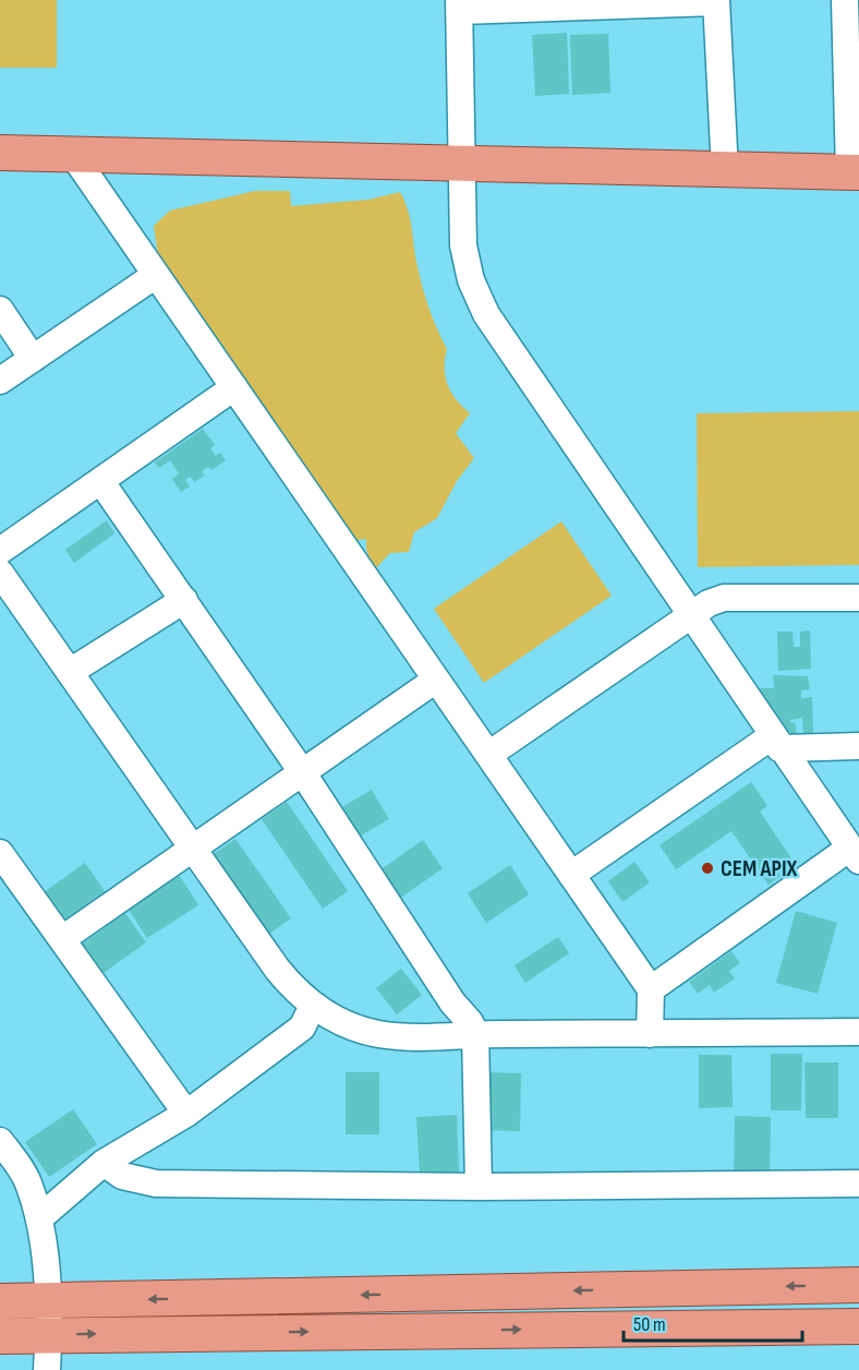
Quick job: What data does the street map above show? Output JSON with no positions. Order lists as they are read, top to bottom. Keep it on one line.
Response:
{"places":["CEM APIX"],"scale_bar":"50 m"}
